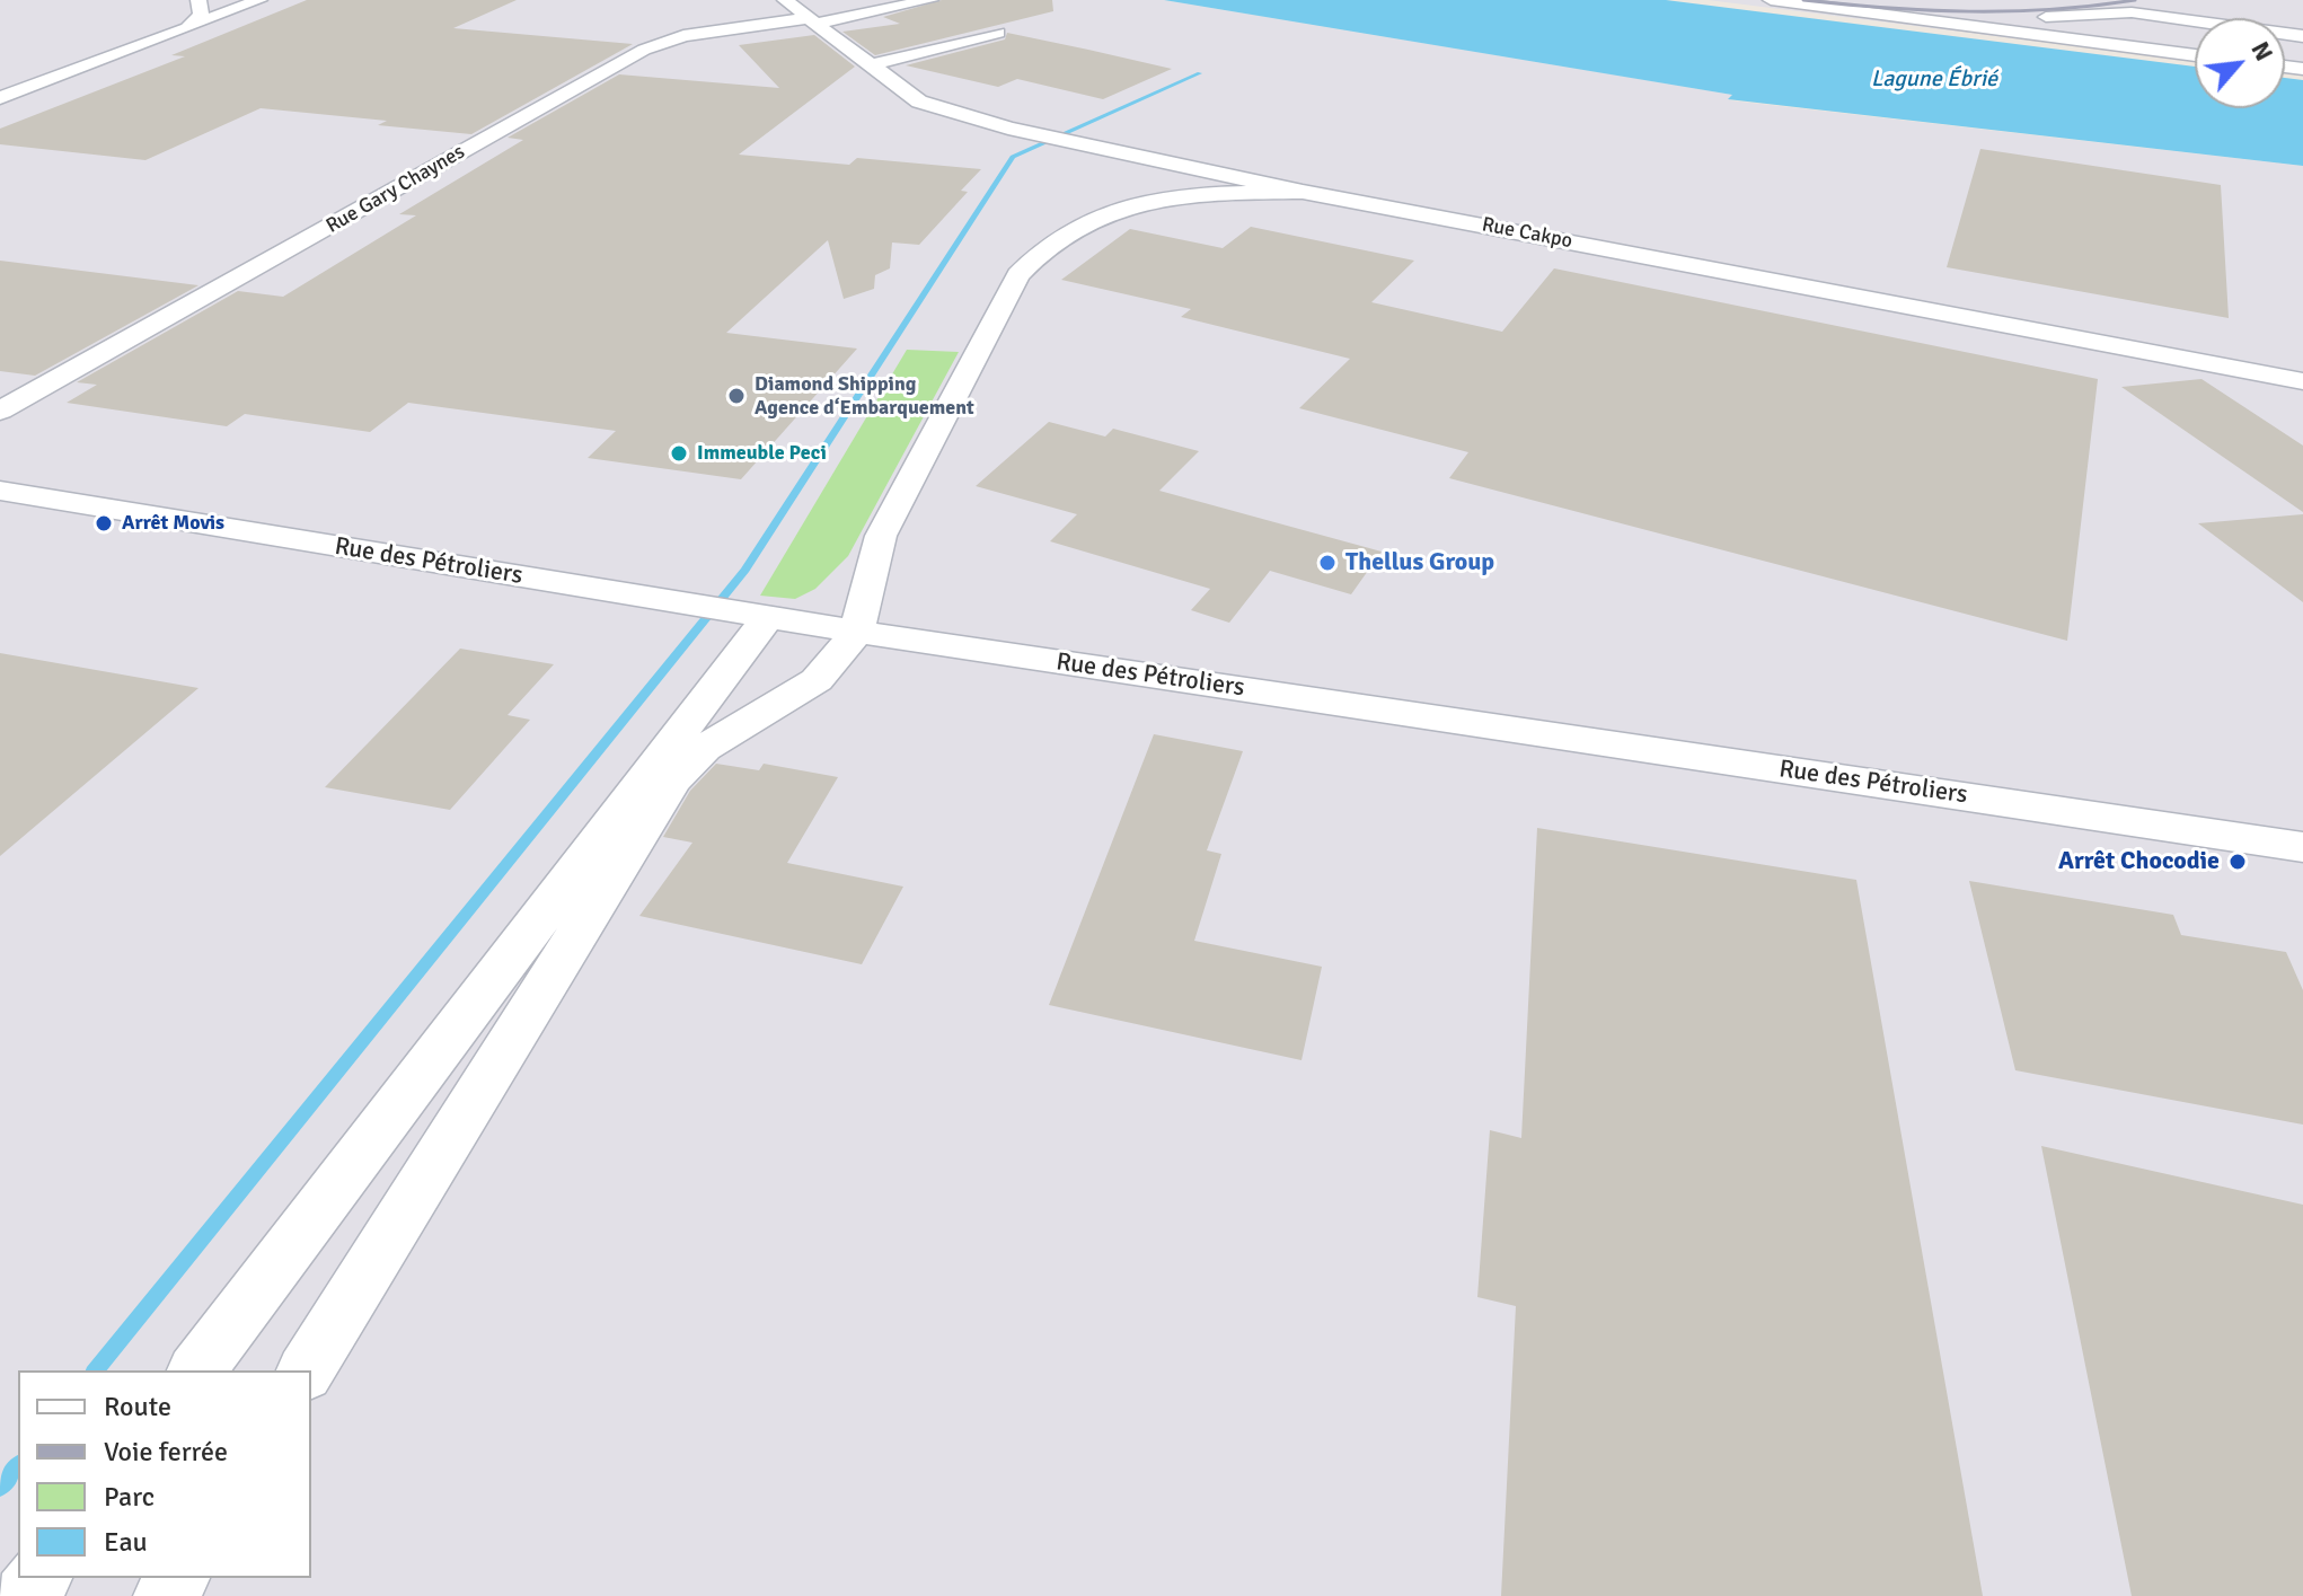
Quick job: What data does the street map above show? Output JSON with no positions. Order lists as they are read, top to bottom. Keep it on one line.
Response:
{"streets":{"street":["Rue Gary Chaynes","Rue Cakpo","Rue des Pétroliers"]},"crossings":[["Rue Gary Chaynes","Rue Cakpo"]],"water":["Lagune Ébrié"],"places":["Diamond Shipping Agence d‘Embarquement","Immeuble Peci","Arrêt Movis","Thellus Group","Arrêt Chocodie"],"legend":["Route","Voie ferrée","Parc","Eau"],"north":"top right"}
